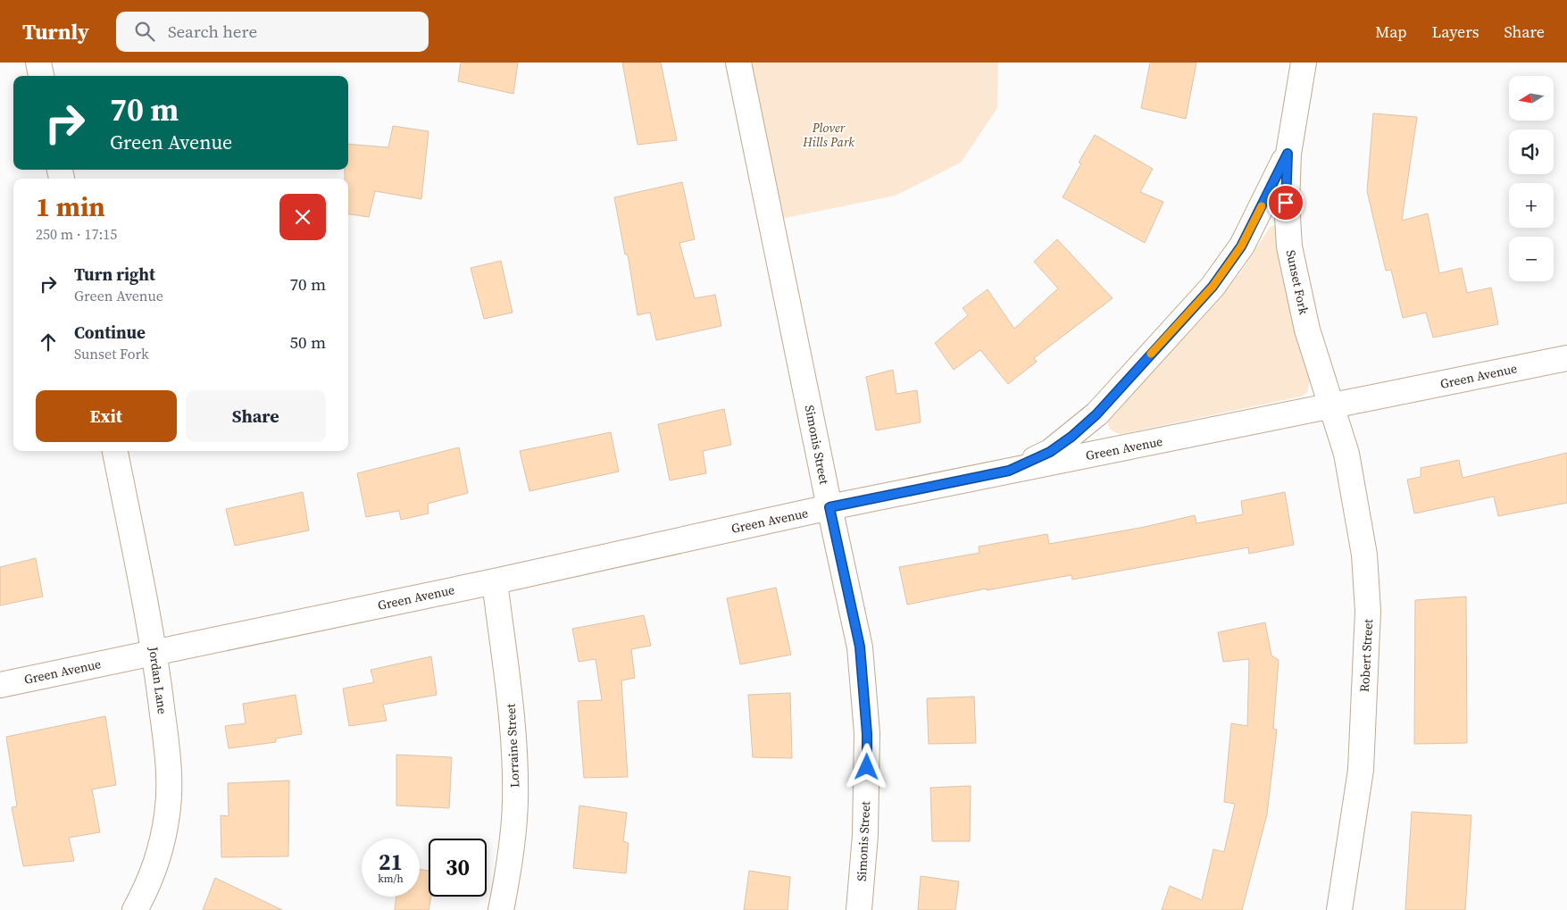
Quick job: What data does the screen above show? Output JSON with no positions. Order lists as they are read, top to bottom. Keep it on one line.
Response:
{"streets":{"street":["Sunset Fork","Green Avenue","Simonis Street","Robert Street","Jordan Lane","Lorraine Street"]},"crossings":[["Sunset Fork","Green Avenue"],["Sunset Fork","Robert Street"],["Green Avenue","Simonis Street"],["Green Avenue","Robert Street"],["Green Avenue","Jordan Lane"],["Green Avenue","Lorraine Street"]],"parks":["Plover Hills Park"],"north":"left","page":{"header":"Turnly","search":"Search here","nav":["Map","Layers","Share"],"map_buttons":["+","−"],"turn":["70 m","Green Avenue"],"heading":["1 min","250 m · 17:15"],"list":[{"name":"Turn right","note":"Green Avenue","value":"70 m"},{"name":"Continue","note":"Sunset Fork","value":"50 m"}],"buttons":["Exit","Share"],"speed":"21 km/h","limit":"30"}}
